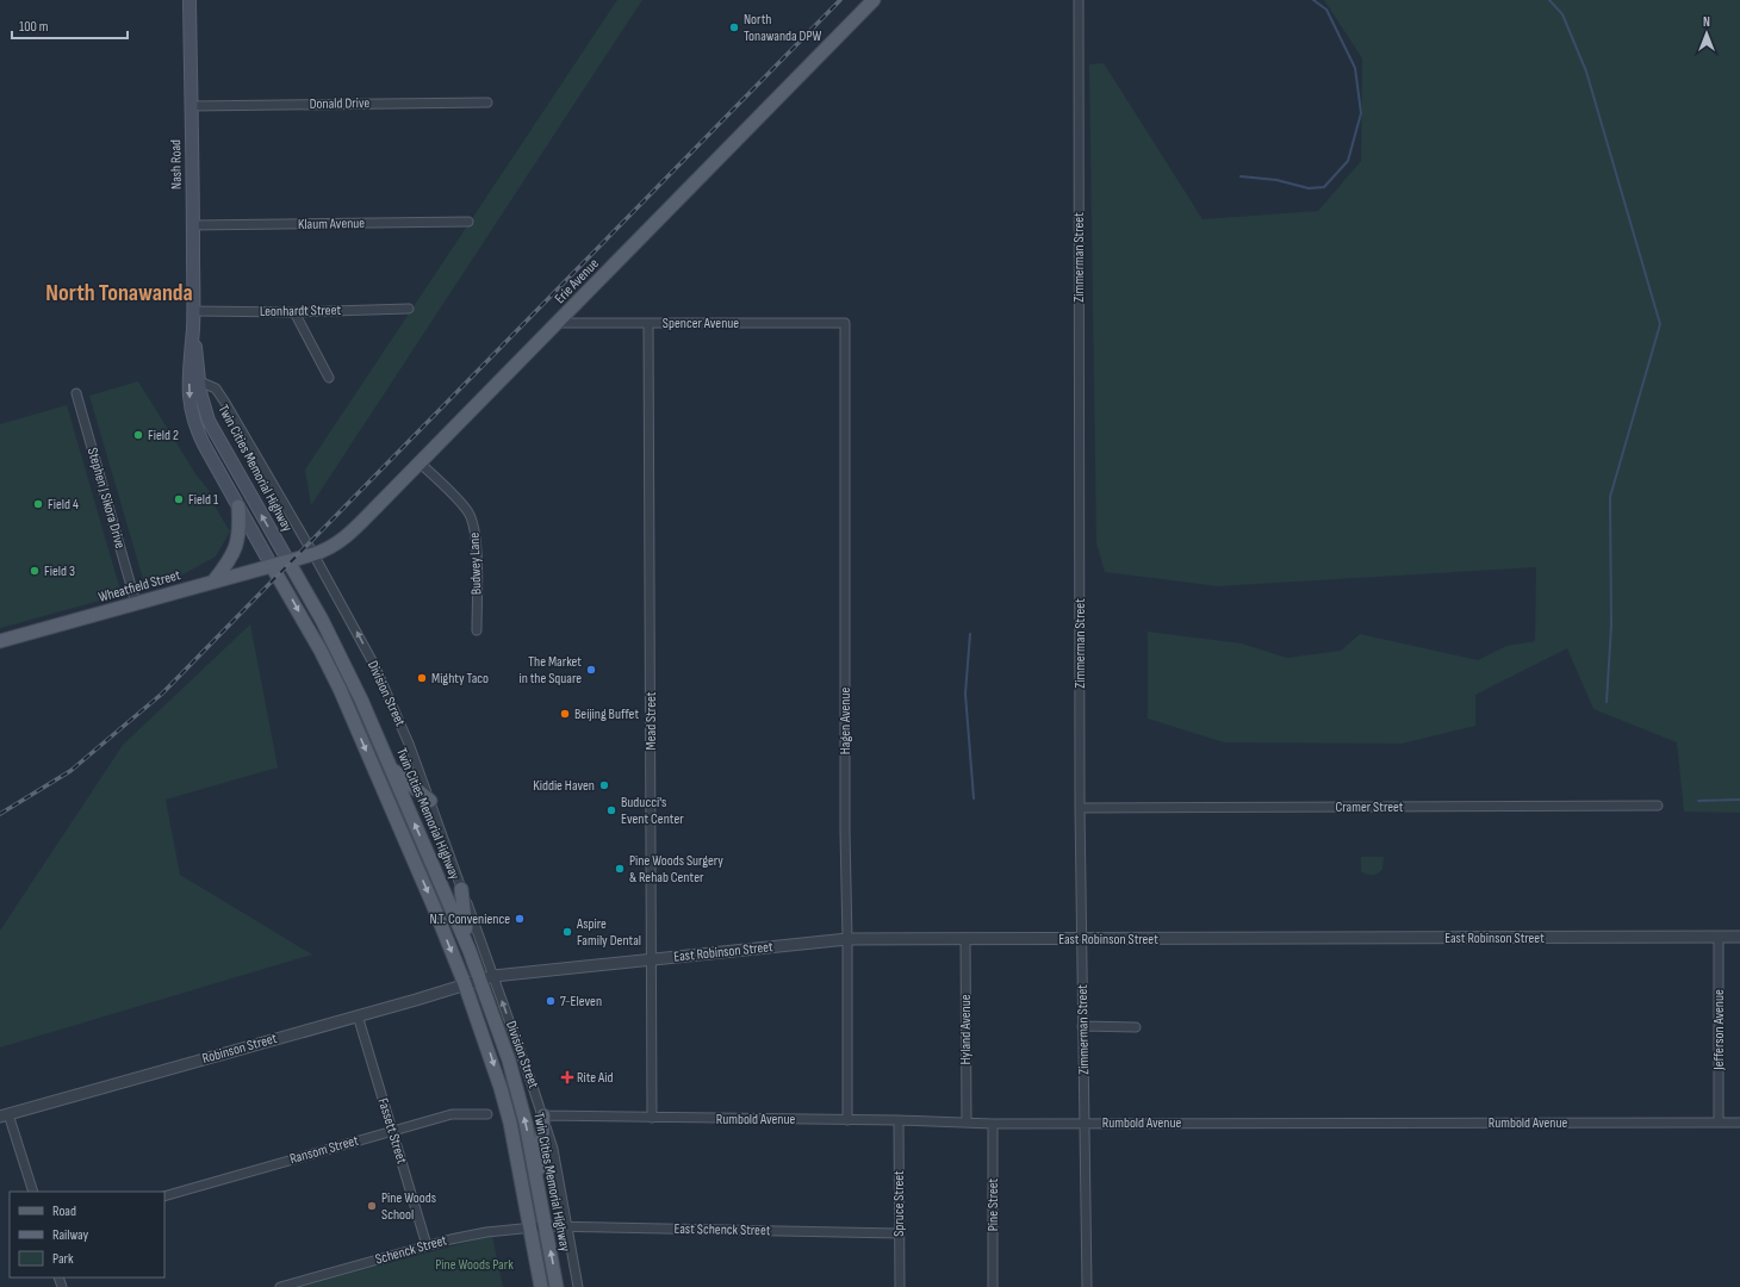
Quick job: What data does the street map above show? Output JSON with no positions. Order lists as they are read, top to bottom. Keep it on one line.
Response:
{"streets":{"main road":["Nash Road","Erie Avenue","Twin Cities Memorial Highway","Wheatfield Street"],"street":["Donald Drive","Klaum Avenue","Zimmerman Street","Leonhardt Street","Spencer Avenue","Stephen J Sikora Drive","Budwey Lane","Division Street","Mead Street","Hagen Avenue","Cramer Street","East Robinson Street","Hyland Avenue","Jefferson Avenue","Robinson Street","Rumbold Avenue","Fassett Street","Ransom Street","Spruce Street","Pine Street","East Schenck Street","Schenck Street"]},"crossings":[["Donald Drive","Nash Road"],["Nash Road","Klaum Avenue"],["Nash Road","Leonhardt Street"],["Nash Road","Twin Cities Memorial Highway"],["Zimmerman Street","Cramer Street"],["Zimmerman Street","East Robinson Street"],["Zimmerman Street","Rumbold Avenue"],["Erie Avenue","Spencer Avenue"],["Erie Avenue","Twin Cities Memorial Highway"],["Erie Avenue","Budwey Lane"],["Erie Avenue","Wheatfield Street"],["Erie Avenue","Division Street"],["Spencer Avenue","Mead Street"],["Spencer Avenue","Hagen Avenue"],["Twin Cities Memorial Highway","Wheatfield Street"],["Twin Cities Memorial Highway","Division Street"],["Twin Cities Memorial Highway","East Robinson Street"],["Twin Cities Memorial Highway","Robinson Street"],["Twin Cities Memorial Highway","East Schenck Street"],["Twin Cities Memorial Highway","Schenck Street"],["Stephen J Sikora Drive","Wheatfield Street"],["Division Street","East Robinson Street"],["Division Street","Rumbold Avenue"],["Division Street","East Schenck Street"],["Mead Street","East Robinson Street"],["Mead Street","Rumbold Avenue"],["Hagen Avenue","East Robinson Street"],["Hagen Avenue","Rumbold Avenue"],["East Robinson Street","Hyland Avenue"],["East Robinson Street","Jefferson Avenue"],["East Robinson Street","Robinson Street"],["Hyland Avenue","Rumbold Avenue"],["Jefferson Avenue","Rumbold Avenue"],["Robinson Street","Fassett Street"],["Rumbold Avenue","Spruce Street"],["Rumbold Avenue","Pine Street"],["Fassett Street","Ransom Street"],["Fassett Street","Schenck Street"],["Spruce Street","East Schenck Street"],["East Schenck Street","Schenck Street"]],"one_way":["Division Street"],"districts":["North Tonawanda"],"parks":["Pine Woods Park"],"places":{"other":["North Tonawanda DPW","Field 2","Field 1","Field 4","Field 3","The Market in the Square","Mighty Taco","Beijing Buffet","Kiddie Haven","Buducci's Event Center","Pine Woods Surgery & Rehab Center","N.T. Convenience","Aspire Family Dental","7-Eleven","Pine Woods School"],"health":["Rite Aid"]},"legend":["Road","Railway","Park"],"scale_bar":"100 m","north":"top"}
